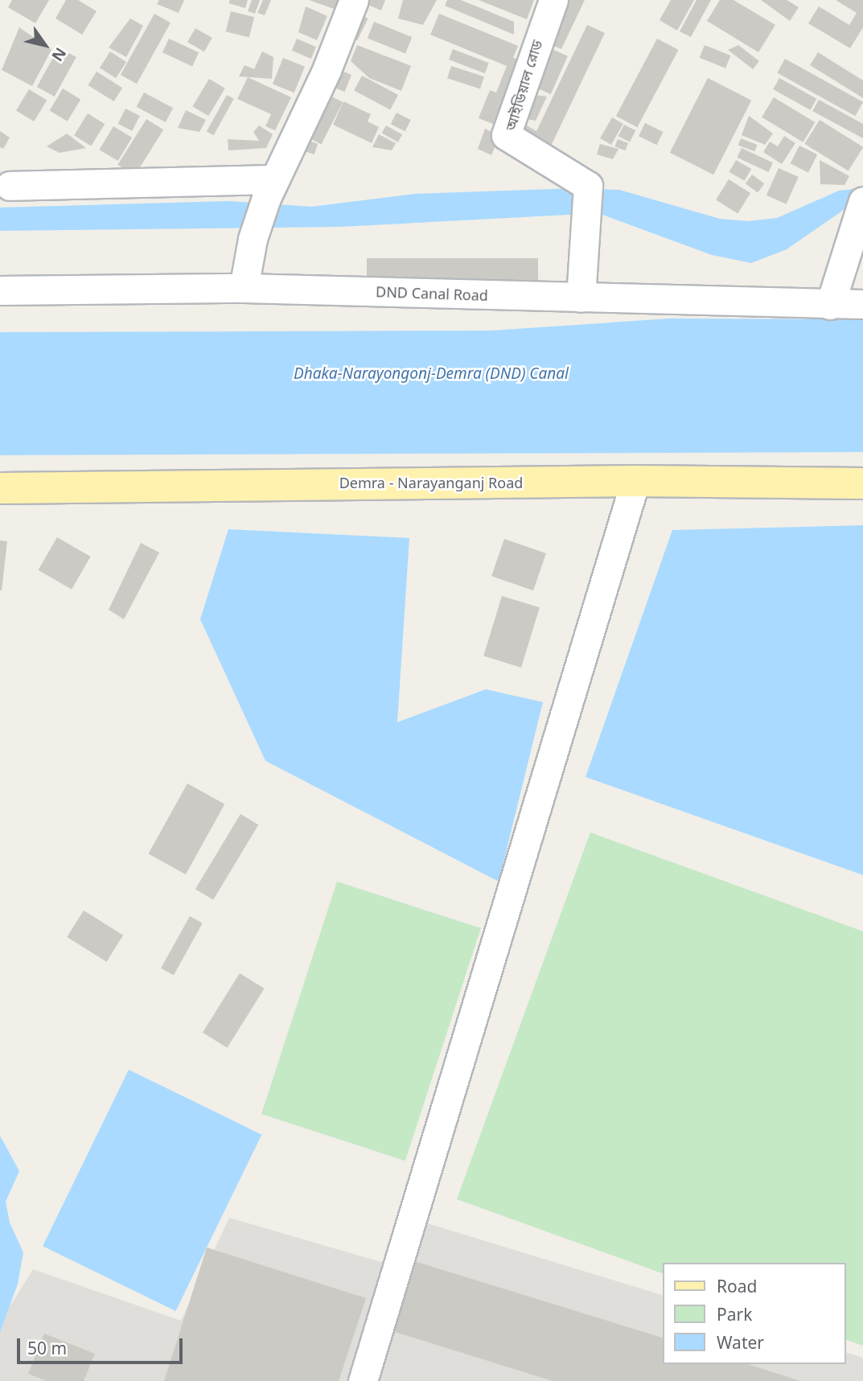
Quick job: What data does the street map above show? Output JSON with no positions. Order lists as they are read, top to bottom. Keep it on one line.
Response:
{"streets":{"main road":["Demra - Narayanganj Road"],"street":["আইডিয়াল রোড","DND Canal Road"]},"crossings":[["আইডিয়াল রোড","DND Canal Road"]],"water":["Dhaka-Narayongonj-Demra (DND) Canal"],"legend":["Road","Park","Water"],"scale_bar":"50 m","north":"bottom right"}
